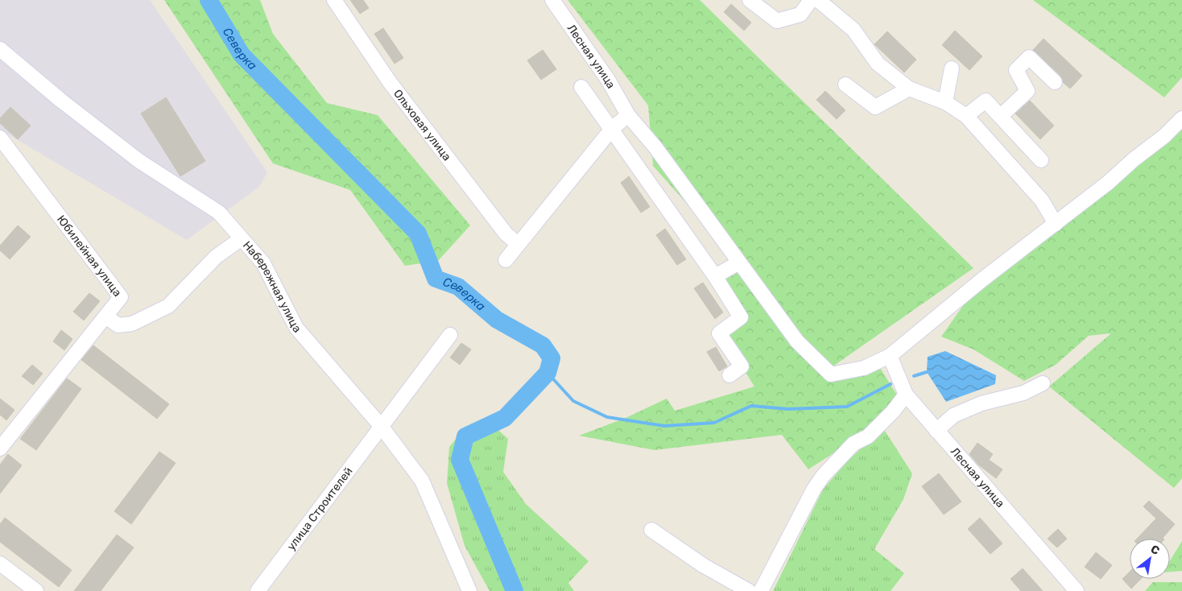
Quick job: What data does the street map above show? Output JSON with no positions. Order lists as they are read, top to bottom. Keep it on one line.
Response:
{"streets":{"street":["Лесная улица","Ольховая улица","Юбилейная улица","Набережная улица","улица Строителей"]},"crossings":[["Набережная улица","улица Строителей"]],"water":["Северка"],"north":"top right"}
